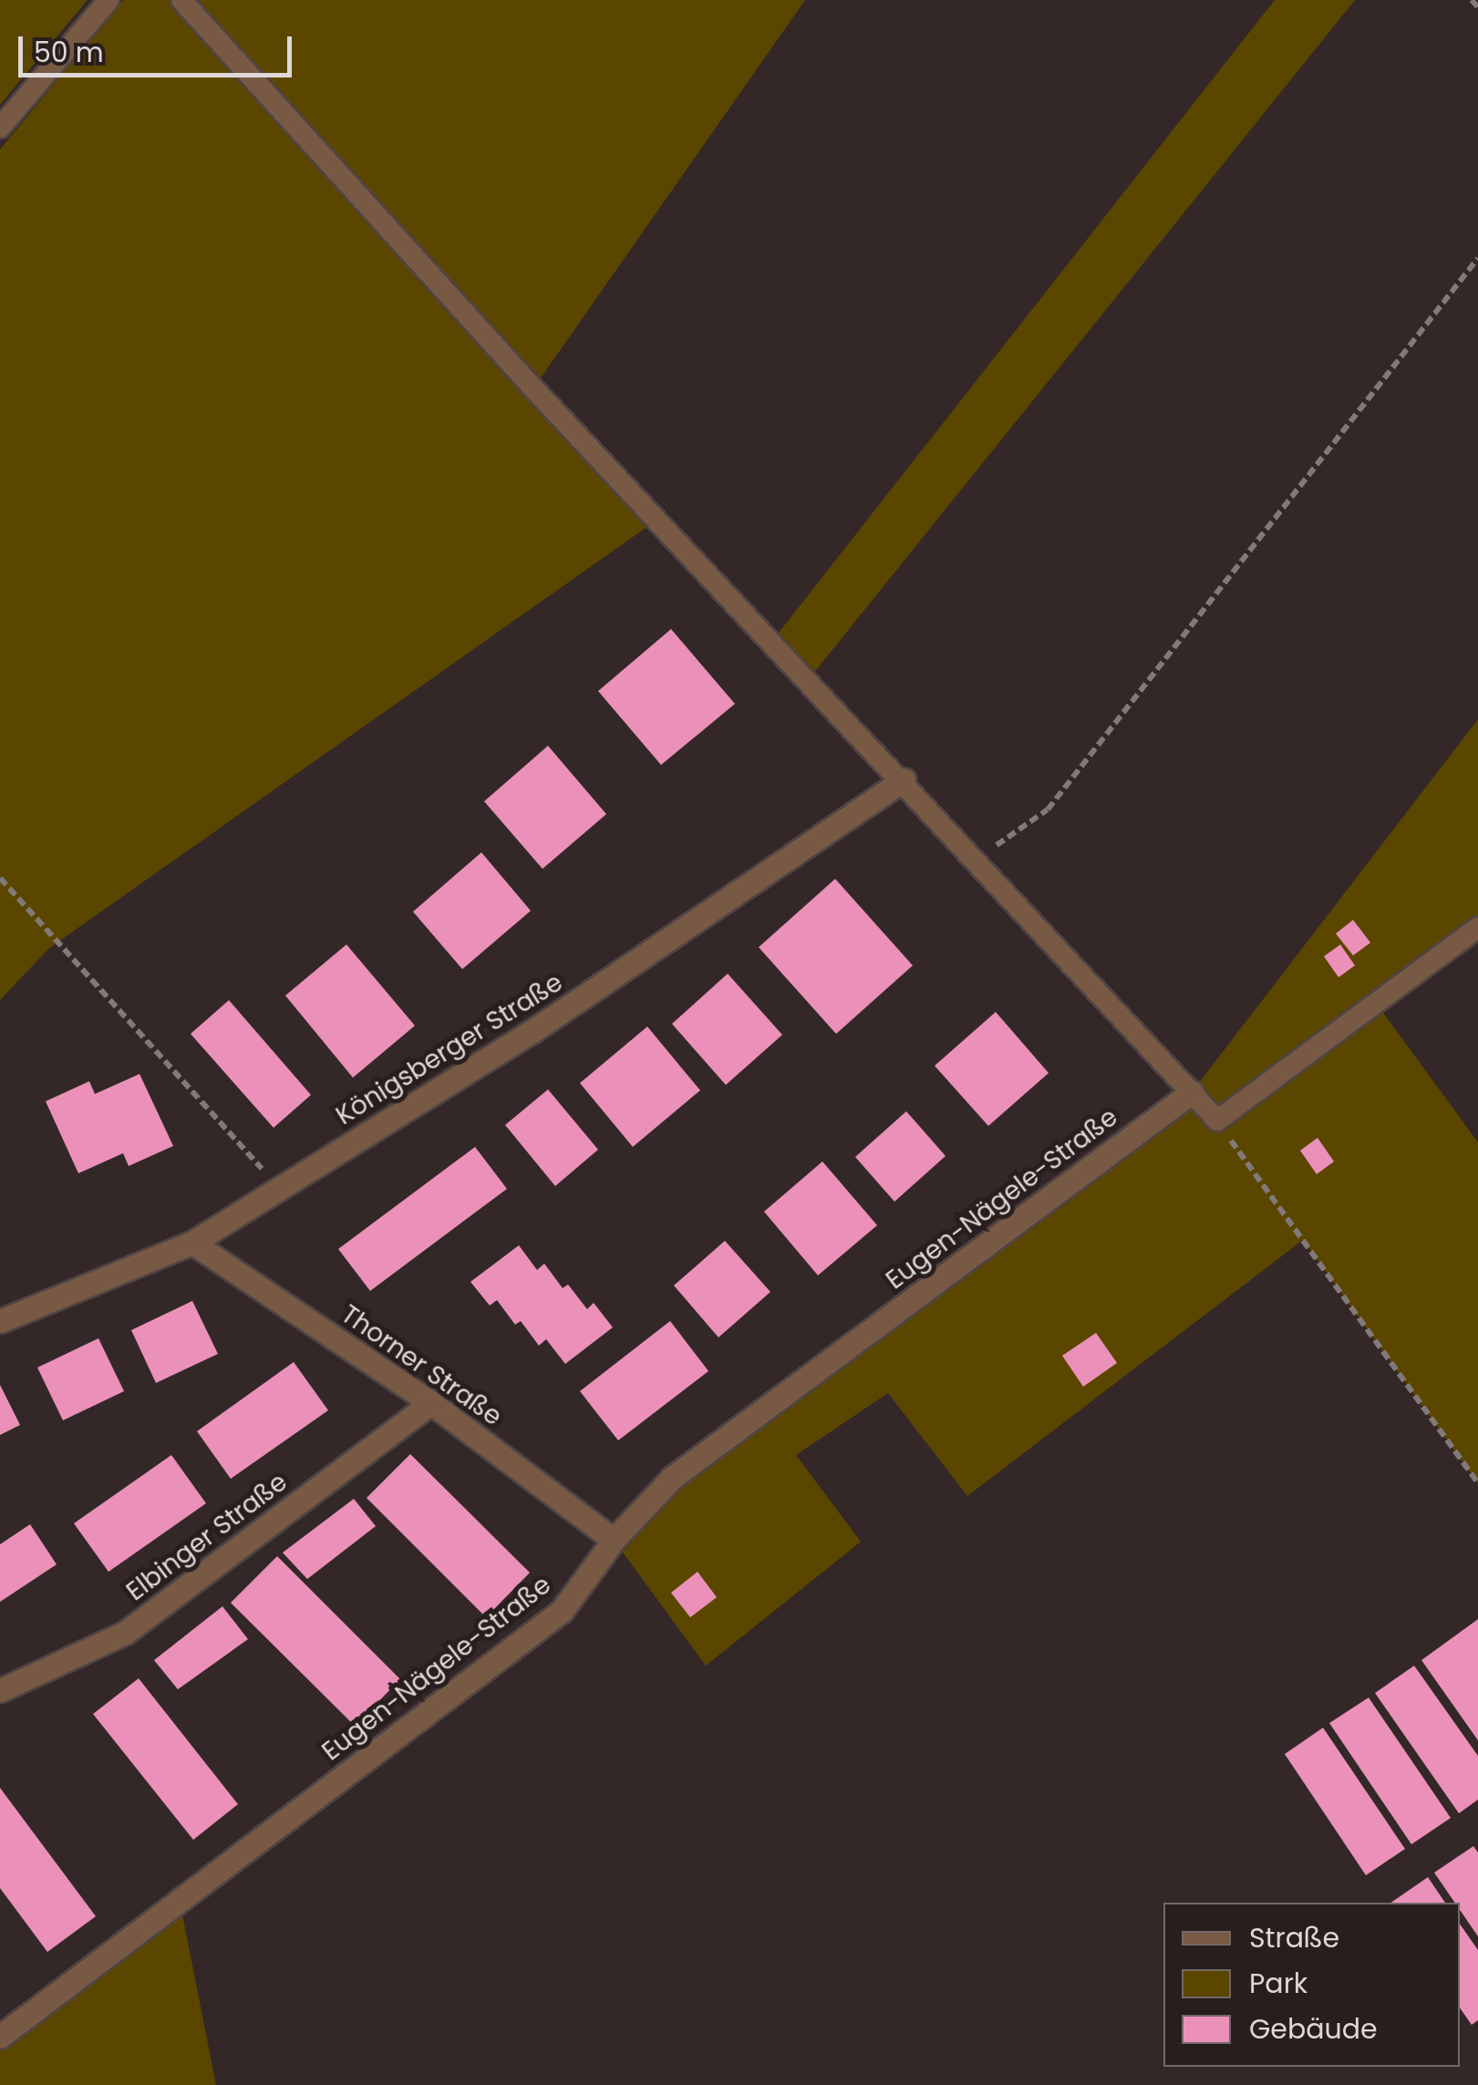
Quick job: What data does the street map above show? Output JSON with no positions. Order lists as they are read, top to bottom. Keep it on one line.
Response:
{"streets":{"street":["Königsberger Straße","Eugen-Nägele-Straße","Thorner Straße","Elbinger Straße"]},"crossings":[["Königsberger Straße","Thorner Straße"],["Eugen-Nägele-Straße","Thorner Straße"],["Thorner Straße","Elbinger Straße"]],"legend":["Straße","Park","Gebäude"],"scale_bar":"50 m"}
